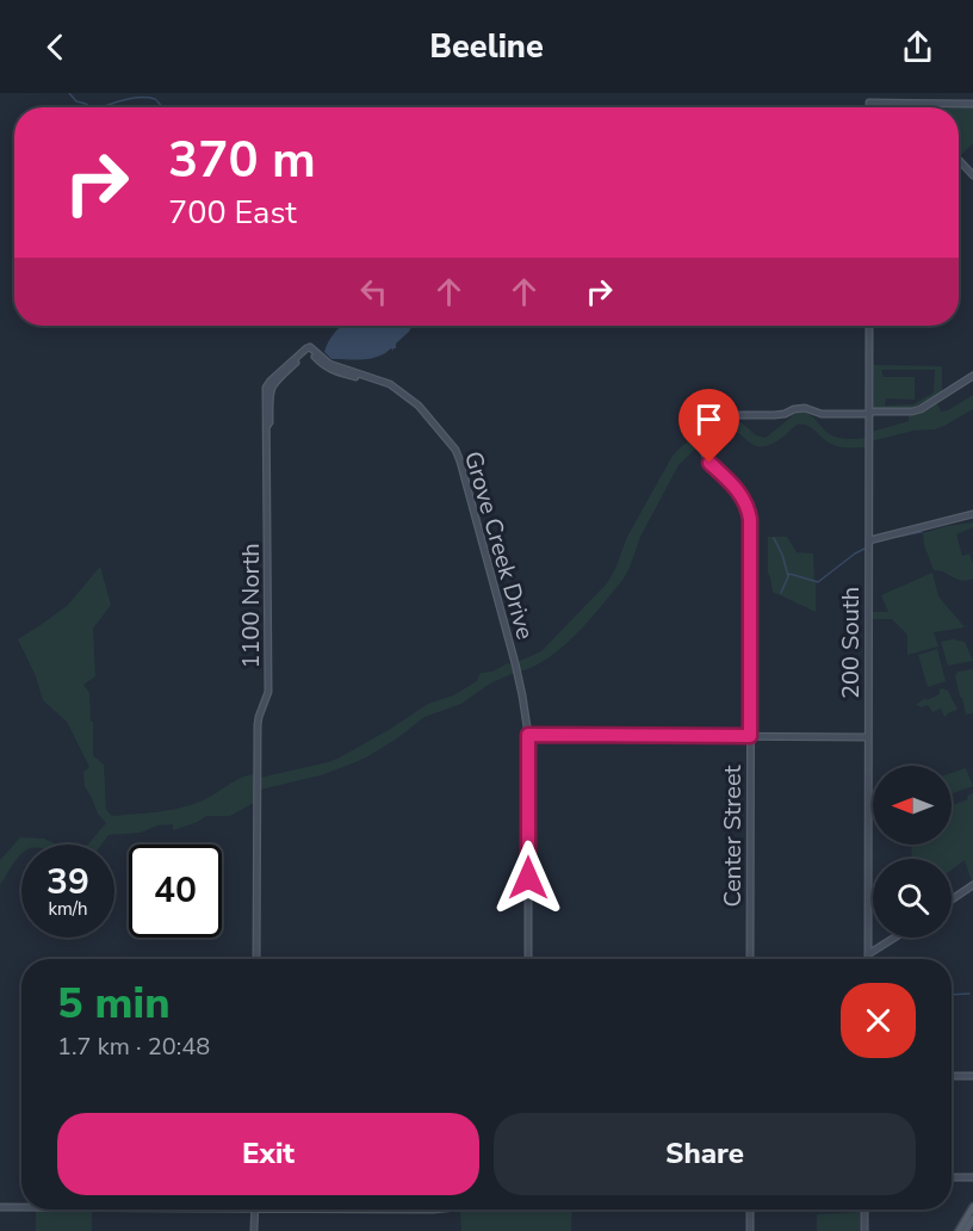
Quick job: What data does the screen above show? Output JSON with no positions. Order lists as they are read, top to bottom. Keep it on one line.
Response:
{"streets":{"street":["Grove Creek Drive","1100 North","200 South","Center Street"]},"crossings":[["Grove Creek Drive","1100 North"],["200 South","Center Street"]],"north":"left","page":{"header":"Beeline","turn":["370 m","700 East"],"speed":"39 km/h","limit":"40","heading":["5 min","1.7 km · 20:48"],"buttons":["Exit","Share"]}}
